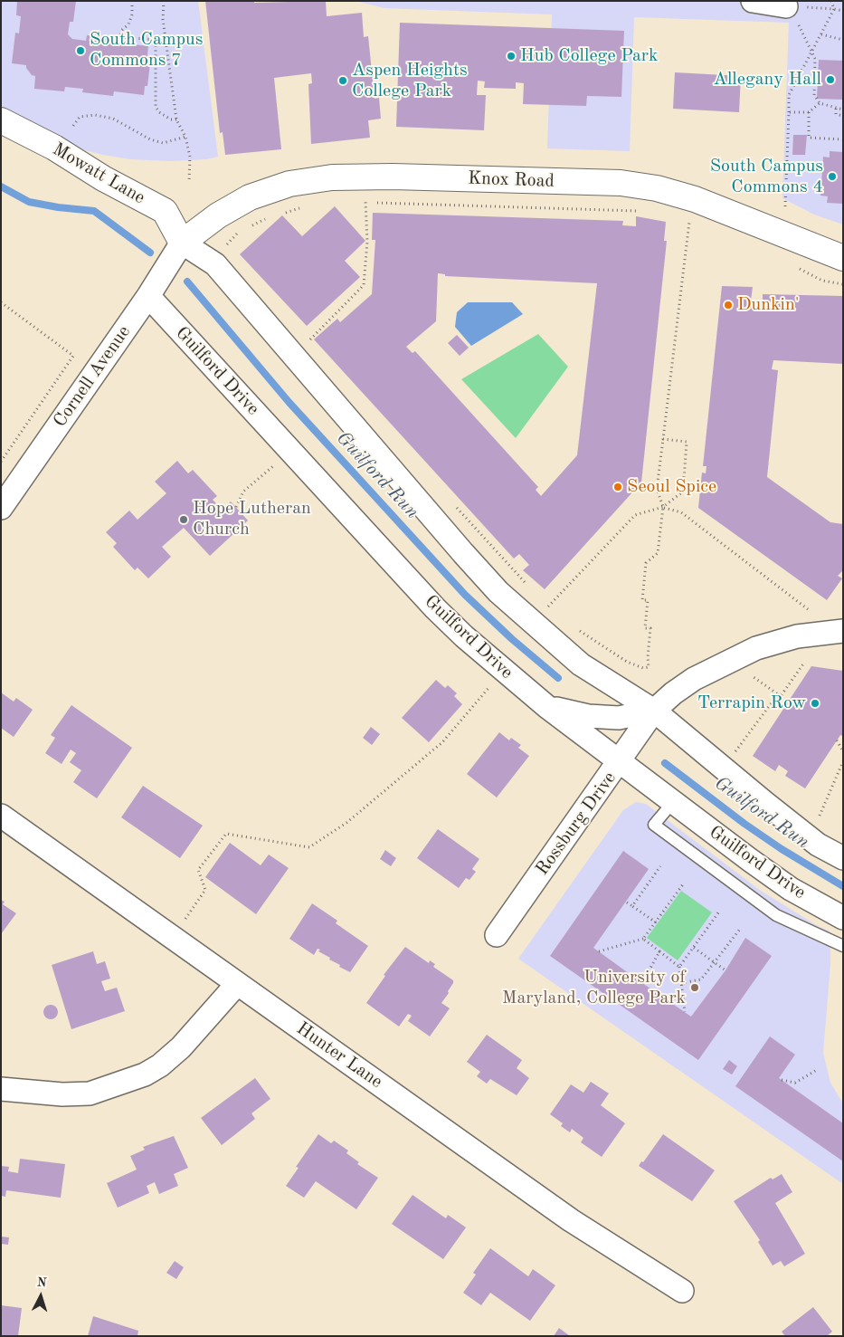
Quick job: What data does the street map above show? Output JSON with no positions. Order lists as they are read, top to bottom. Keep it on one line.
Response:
{"streets":{"street":["Mowatt Lane","Knox Road","Guilford Drive","Cornell Avenue","Rossburg Drive","Hunter Lane"]},"crossings":[["Mowatt Lane","Knox Road"],["Mowatt Lane","Cornell Avenue"],["Knox Road","Cornell Avenue"],["Guilford Drive","Cornell Avenue"],["Guilford Drive","Rossburg Drive"]],"water":["Guilford Run"],"places":["South Campus Commons 7","Hub College Park","Allegany Hall","Aspen Heights College Park","South Campus Commons 4","Dunkin'","Seoul Spice","Hope Lutheran Church","Terrapin Row","University of Maryland, College Park"],"north":"top"}
